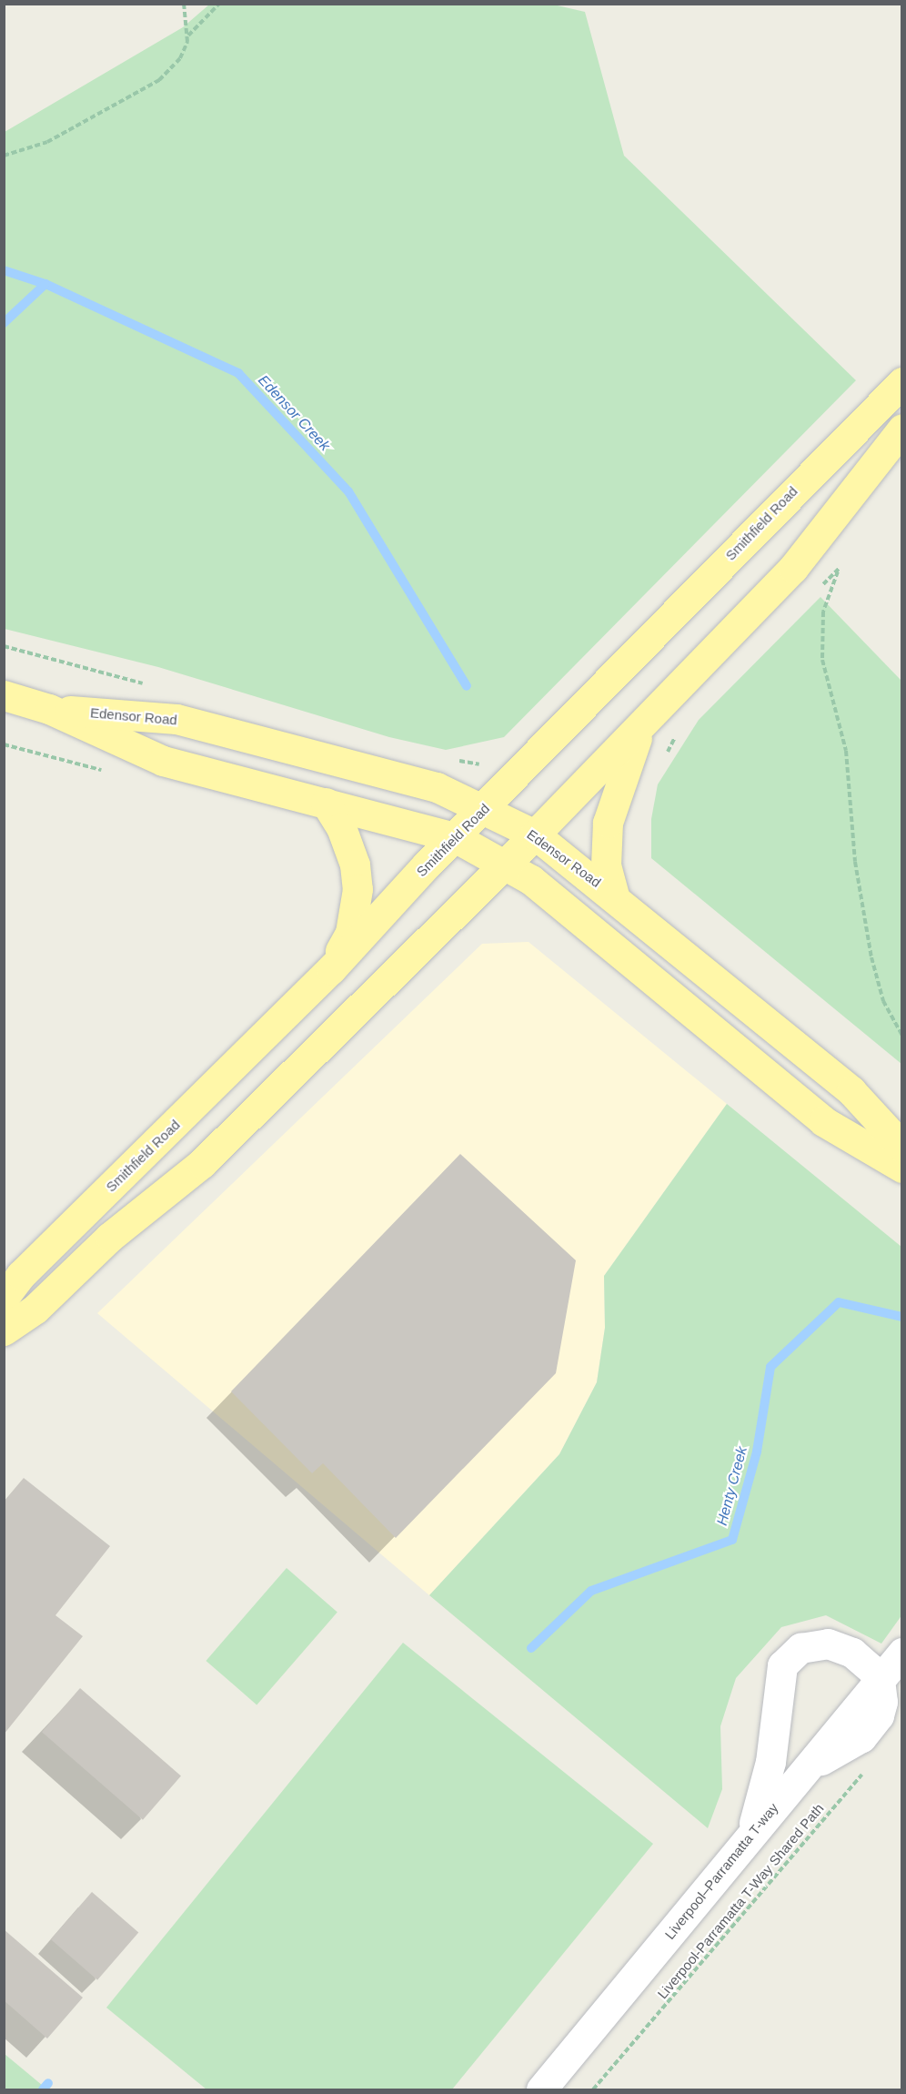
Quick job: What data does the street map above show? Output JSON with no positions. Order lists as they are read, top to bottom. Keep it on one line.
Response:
{"streets":{"main road":["Smithfield Road","Edensor Road"],"lane":["Liverpool–Parramatta T-way"],"path":["Liverpool-Parramatta T-Way Shared Path"]},"crossings":[["Smithfield Road","Edensor Road"]],"water":["Edensor Creek","Henty Creek"]}
